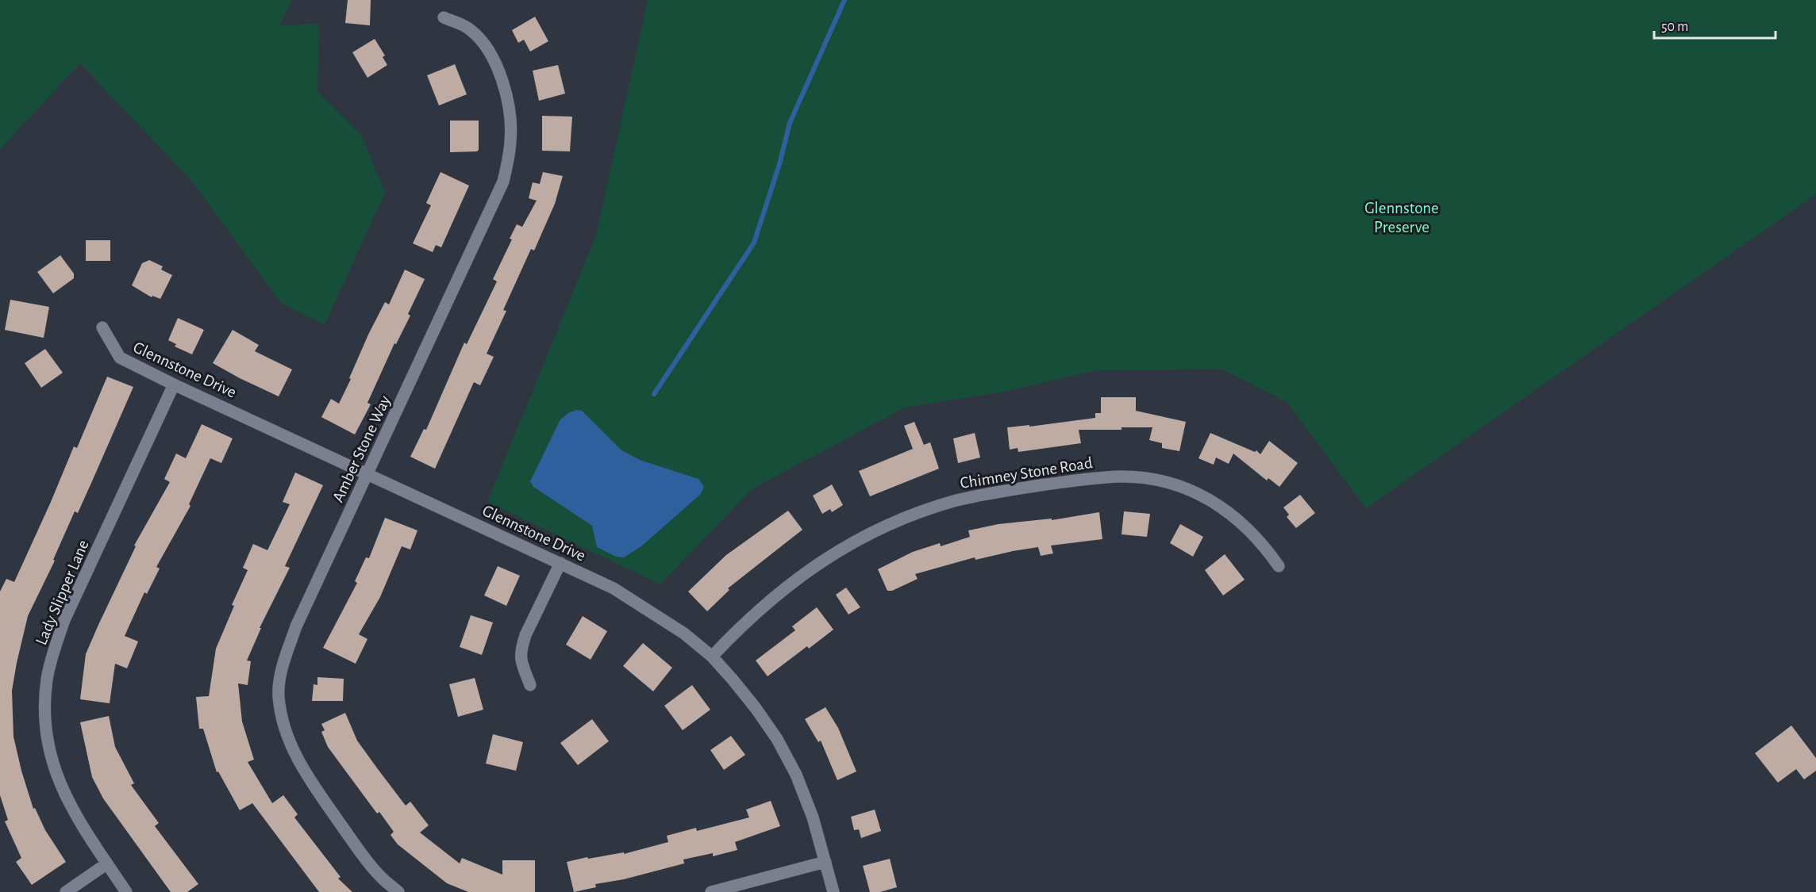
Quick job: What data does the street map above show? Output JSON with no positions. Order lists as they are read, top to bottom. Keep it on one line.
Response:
{"streets":{"street":["Glennstone Drive","Amber Stone Way","Chimney Stone Road","Lady Slipper Lane"]},"crossings":[["Glennstone Drive","Amber Stone Way"],["Glennstone Drive","Chimney Stone Road"],["Glennstone Drive","Lady Slipper Lane"]],"parks":["Glennstone Preserve"],"scale_bar":"50 m"}
